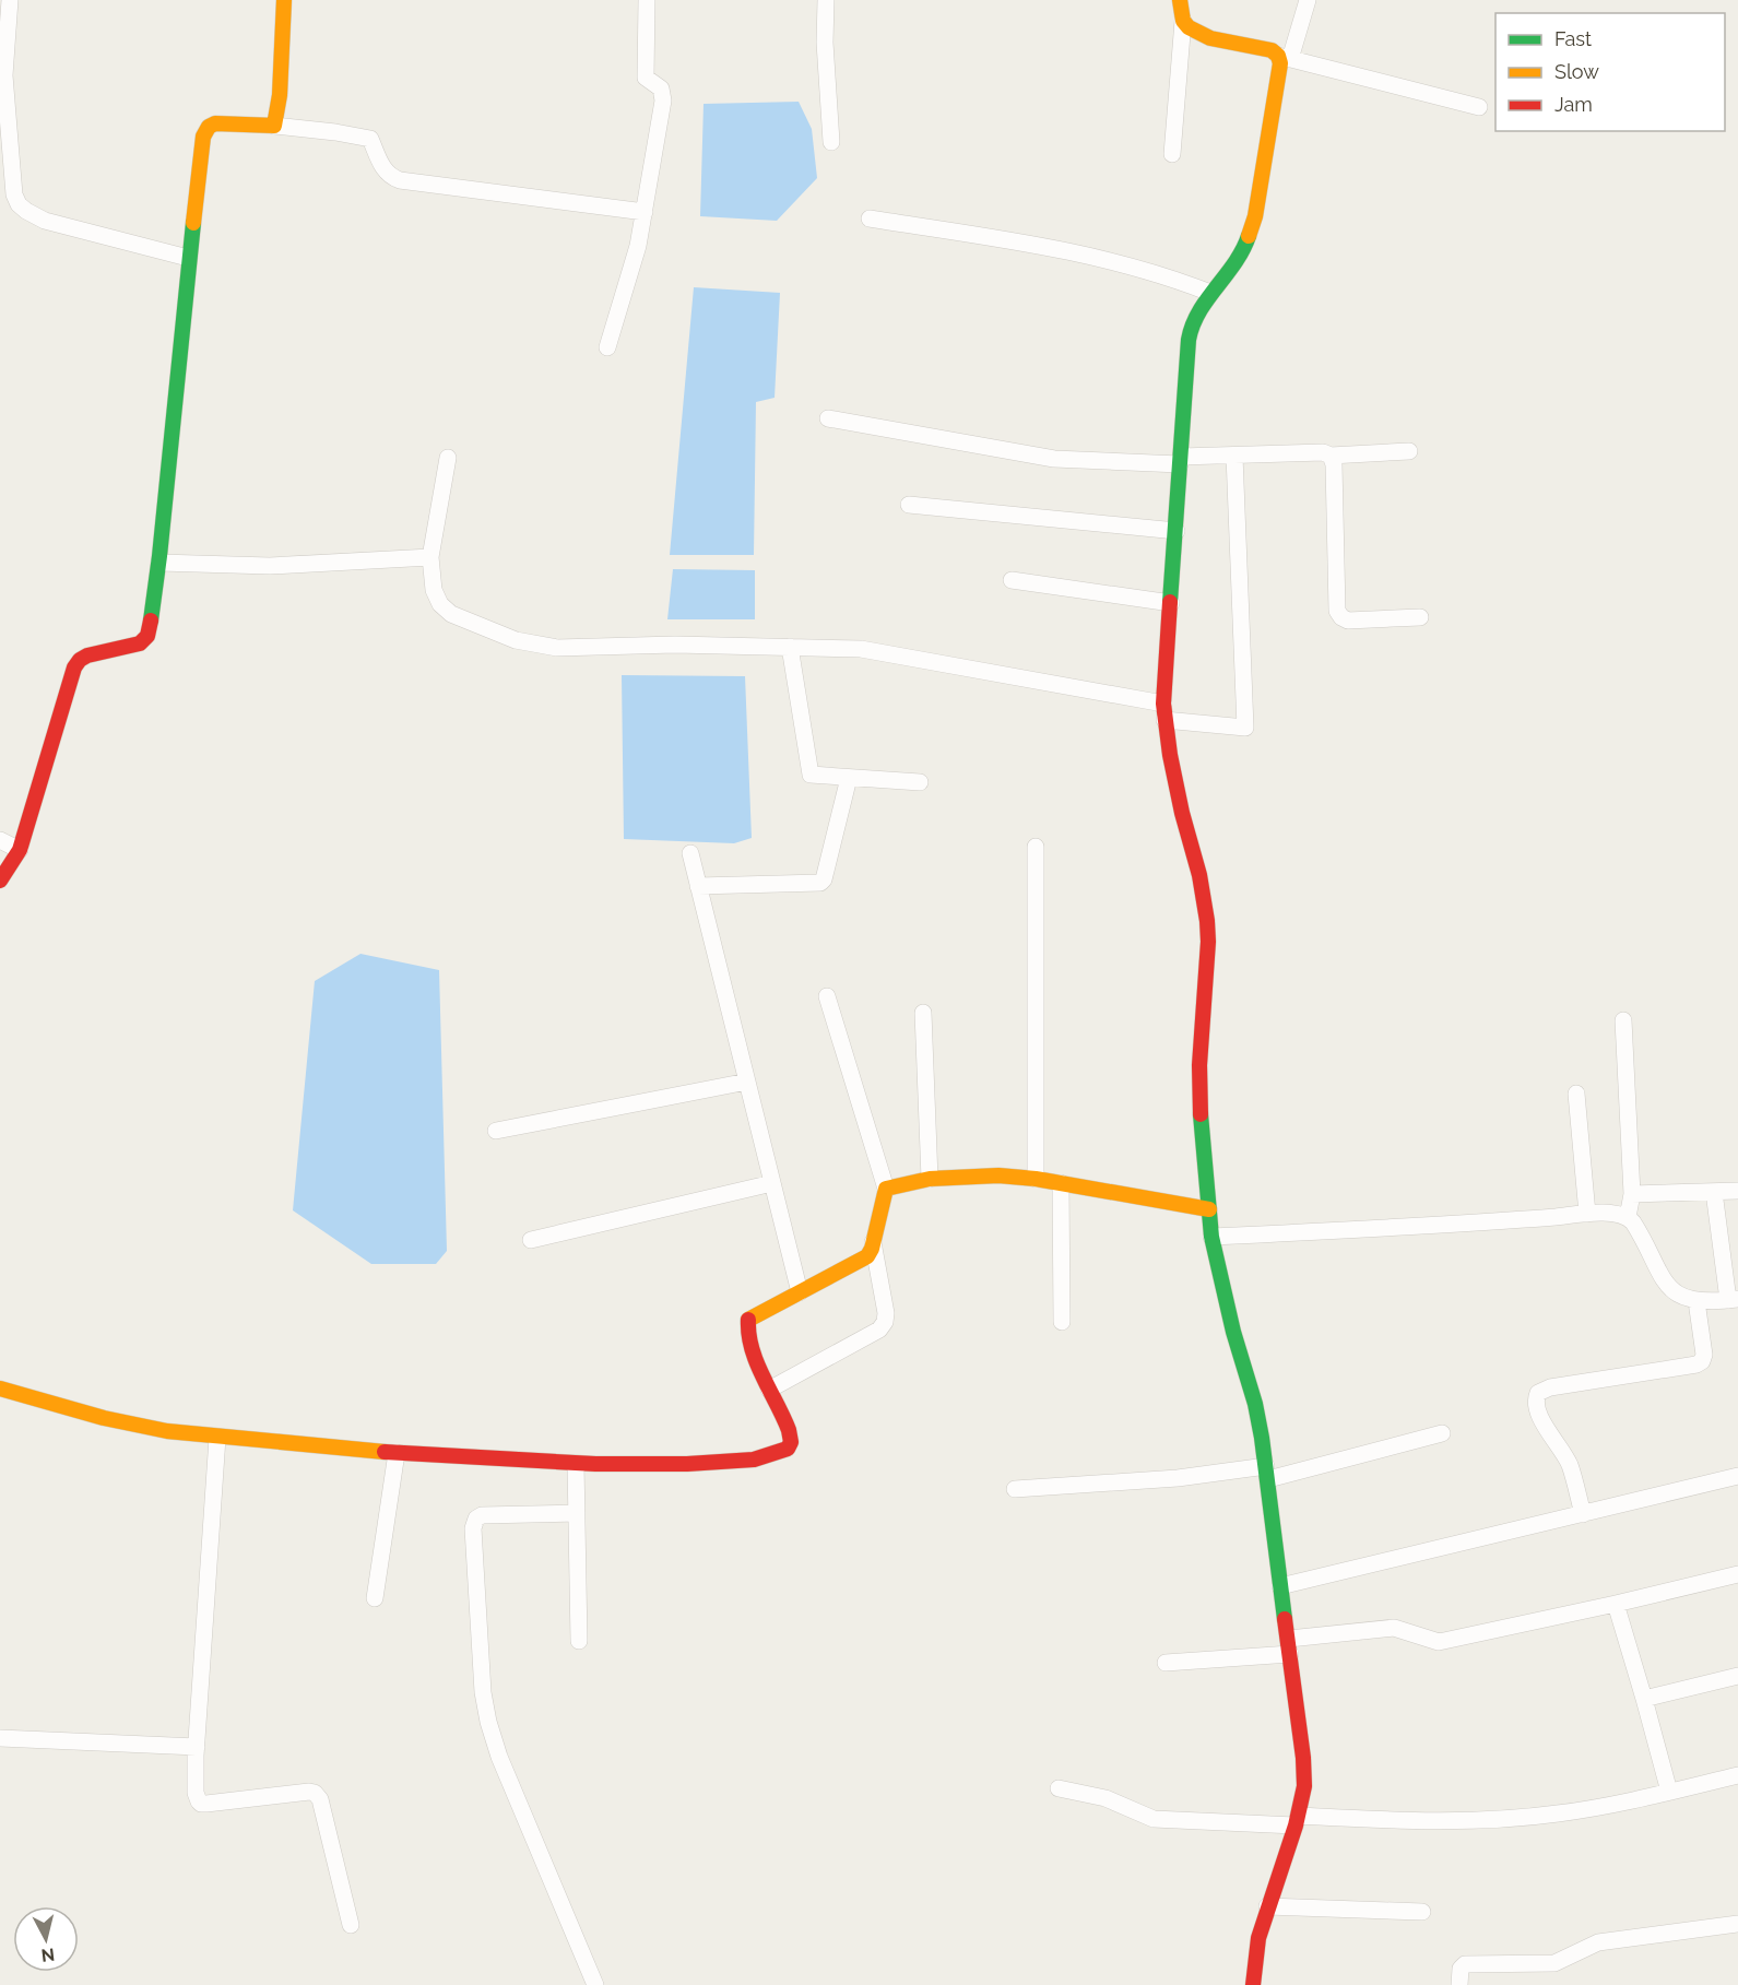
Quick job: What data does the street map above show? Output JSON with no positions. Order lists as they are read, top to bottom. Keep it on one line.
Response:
{"legend":["Fast","Slow","Jam"],"north":"bottom"}
